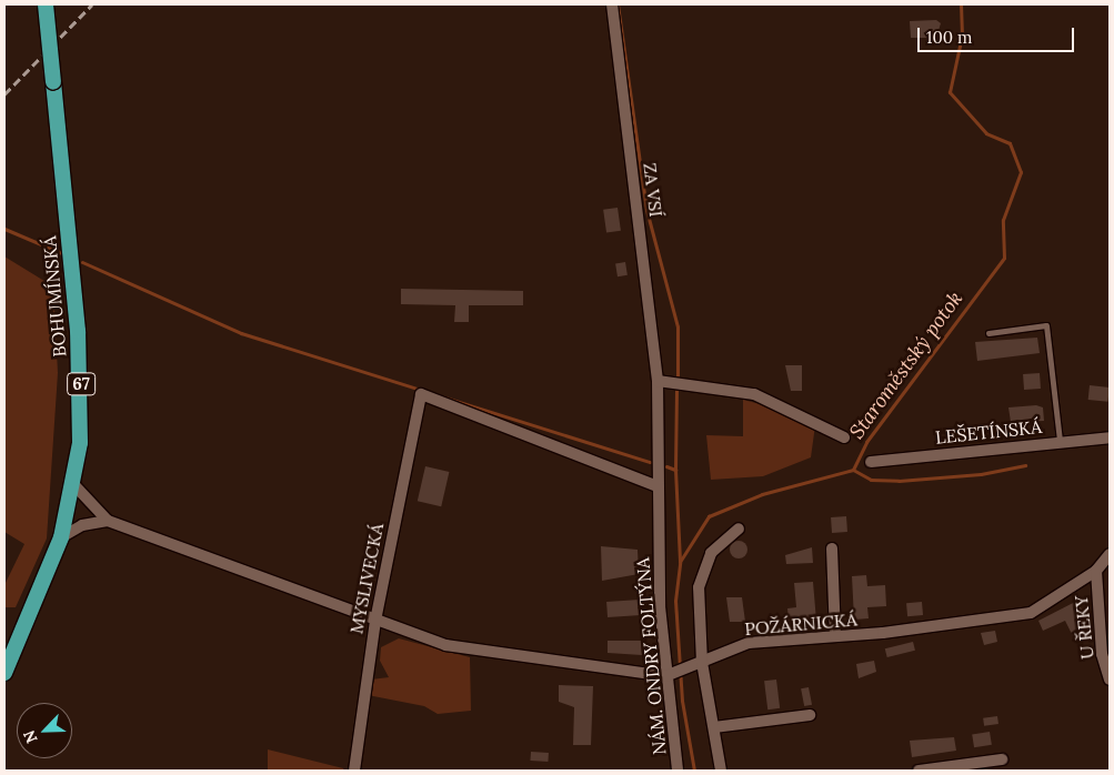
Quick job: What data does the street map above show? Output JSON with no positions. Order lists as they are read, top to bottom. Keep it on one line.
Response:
{"streets":{"main road":["BOHUMÍNSKÁ","67"],"street":["ZA VSÍ","LEŠETÍNSKÁ","MYSLIVECKÁ","POŽÁRNICKÁ","U ŘEKY","NÁM. ONDRY FOLTÝNA"]},"crossings":[["ZA VSÍ","NÁM. ONDRY FOLTÝNA"],["MYSLIVECKÁ","NÁM. ONDRY FOLTÝNA"],["POŽÁRNICKÁ","U ŘEKY"],["POŽÁRNICKÁ","NÁM. ONDRY FOLTÝNA"]],"water":["Staroměstský potok"],"scale_bar":"100 m","north":"bottom left"}
